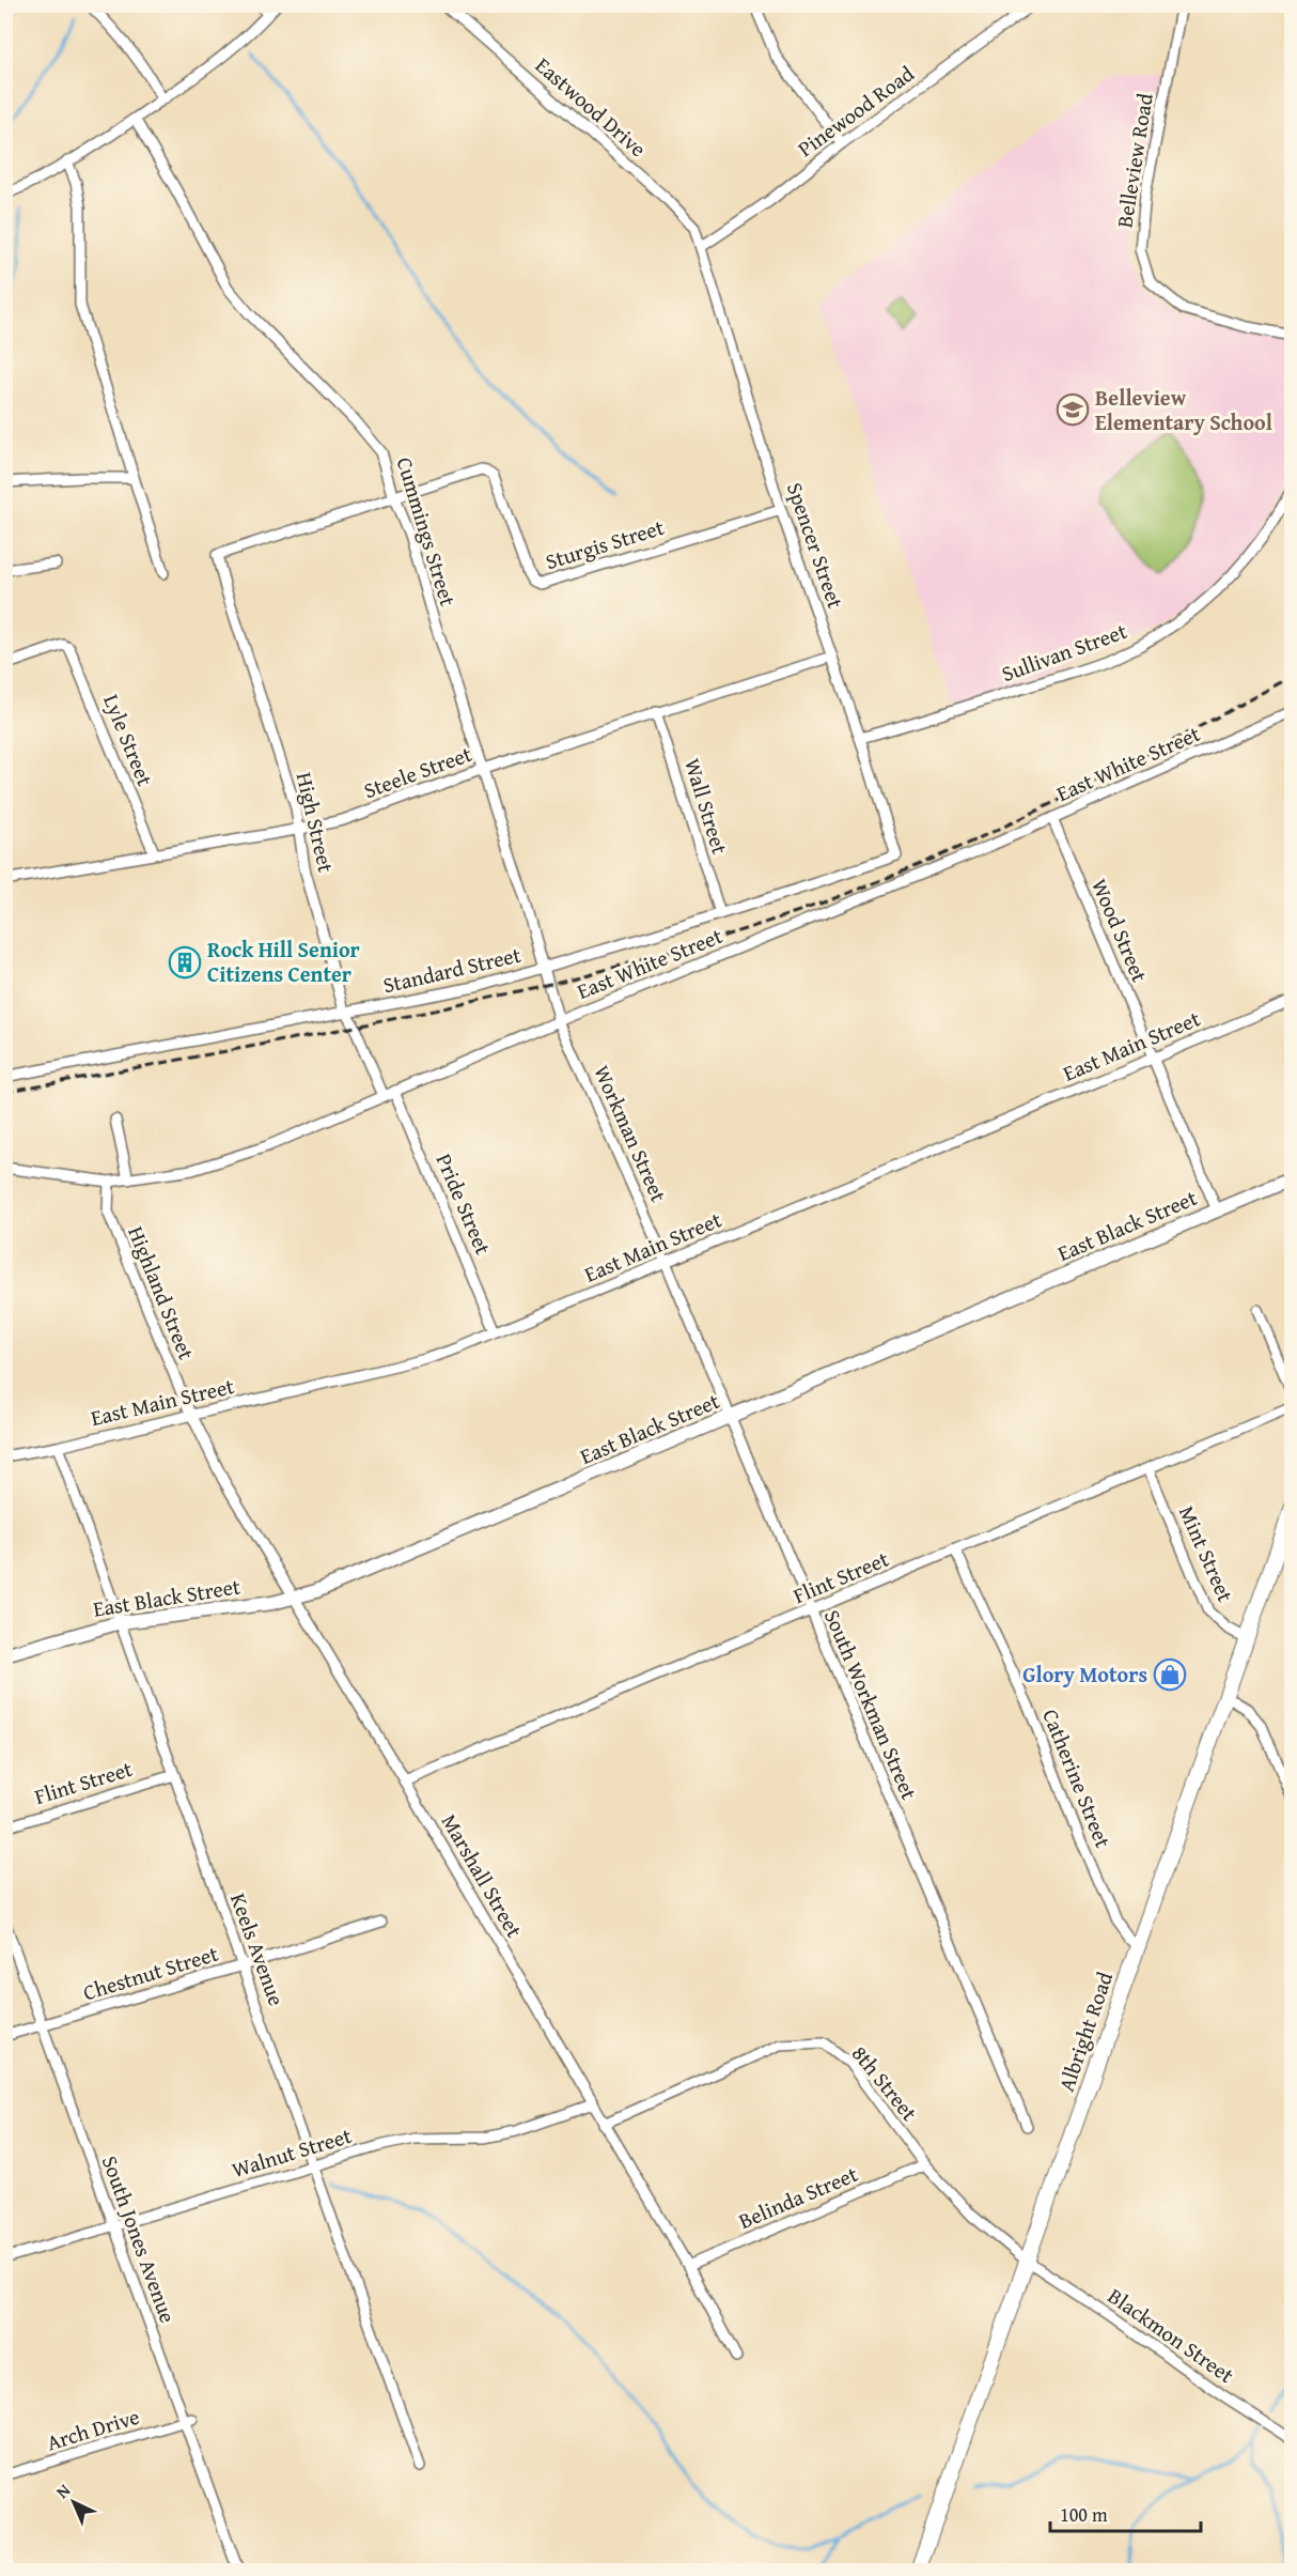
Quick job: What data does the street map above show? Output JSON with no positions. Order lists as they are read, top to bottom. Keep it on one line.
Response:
{"streets":{"highway":["Albright Road"],"main road":["East Black Street"],"street":["Eastwood Drive","Pinewood Road","Belleview Road","Cummings Street","Sturgis Street","Spencer Street","Sullivan Street","Lyle Street","East White Street","Steele Street","Wall Street","High Street","Wood Street","Standard Street","East Main Street","Workman Street","Pride Street","Highland Street","Mint Street","Flint Street","South Workman Street","Catherine Street","Marshall Street","Keels Avenue","Chestnut Street","8th Street","Walnut Street","Belinda Street","South Jones Avenue","Blackmon Street","Arch Drive"]},"crossings":[["Eastwood Drive","Pinewood Road"],["Eastwood Drive","Spencer Street"],["Pinewood Road","Spencer Street"],["Cummings Street","Sturgis Street"],["Cummings Street","East White Street"],["Cummings Street","Steele Street"],["Cummings Street","Standard Street"],["Cummings Street","Workman Street"],["Sturgis Street","Spencer Street"],["Sturgis Street","High Street"],["Spencer Street","Sullivan Street"],["Spencer Street","Steele Street"],["Spencer Street","Standard Street"],["Lyle Street","Steele Street"],["East White Street","High Street"],["East White Street","Wood Street"],["East White Street","Workman Street"],["East White Street","Pride Street"],["East White Street","Highland Street"],["Steele Street","Wall Street"],["Steele Street","High Street"],["Wall Street","Standard Street"],["High Street","Standard Street"],["Wood Street","East Main Street"],["Wood Street","East Black Street"],["East Main Street","Workman Street"],["East Main Street","Pride Street"],["East Main Street","Highland Street"],["East Main Street","South Workman Street"],["East Main Street","Marshall Street"],["East Main Street","Keels Avenue"],["Workman Street","South Workman Street"],["East Black Street","South Workman Street"],["East Black Street","Marshall Street"],["East Black Street","Keels Avenue"],["Highland Street","Marshall Street"],["Mint Street","Flint Street"],["Mint Street","Albright Road"],["Flint Street","South Workman Street"],["Flint Street","Catherine Street"],["Flint Street","Marshall Street"],["Flint Street","Keels Avenue"],["Catherine Street","Albright Road"],["Marshall Street","8th Street"],["Marshall Street","Walnut Street"],["Marshall Street","Belinda Street"],["Keels Avenue","Chestnut Street"],["Keels Avenue","Walnut Street"],["Chestnut Street","South Jones Avenue"],["Albright Road","8th Street"],["Albright Road","Blackmon Street"],["8th Street","Belinda Street"],["8th Street","Blackmon Street"],["Walnut Street","South Jones Avenue"],["South Jones Avenue","Arch Drive"]],"places":{"school or university":["Belleview Elementary School"],"building":["Rock Hill Senior Citizens Center"],"shop":["Glory Motors"]},"scale_bar":"100 m","north":"top left"}
